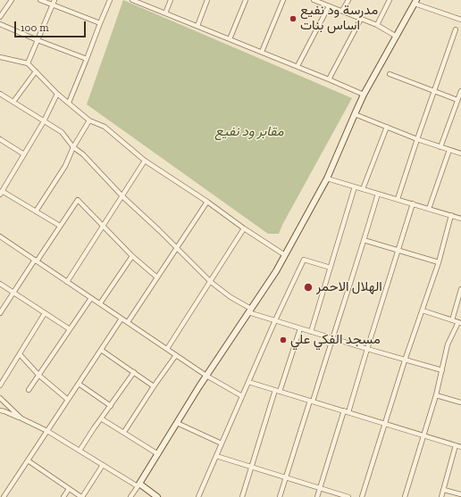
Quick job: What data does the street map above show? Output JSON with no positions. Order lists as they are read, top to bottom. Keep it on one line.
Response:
{"parks":["مقابر ود نفيع"],"places":["مدرسة ود نفيع اساس بنات","الهلال الاحمر","مسجد الفكي علي"],"scale_bar":"100 m"}
